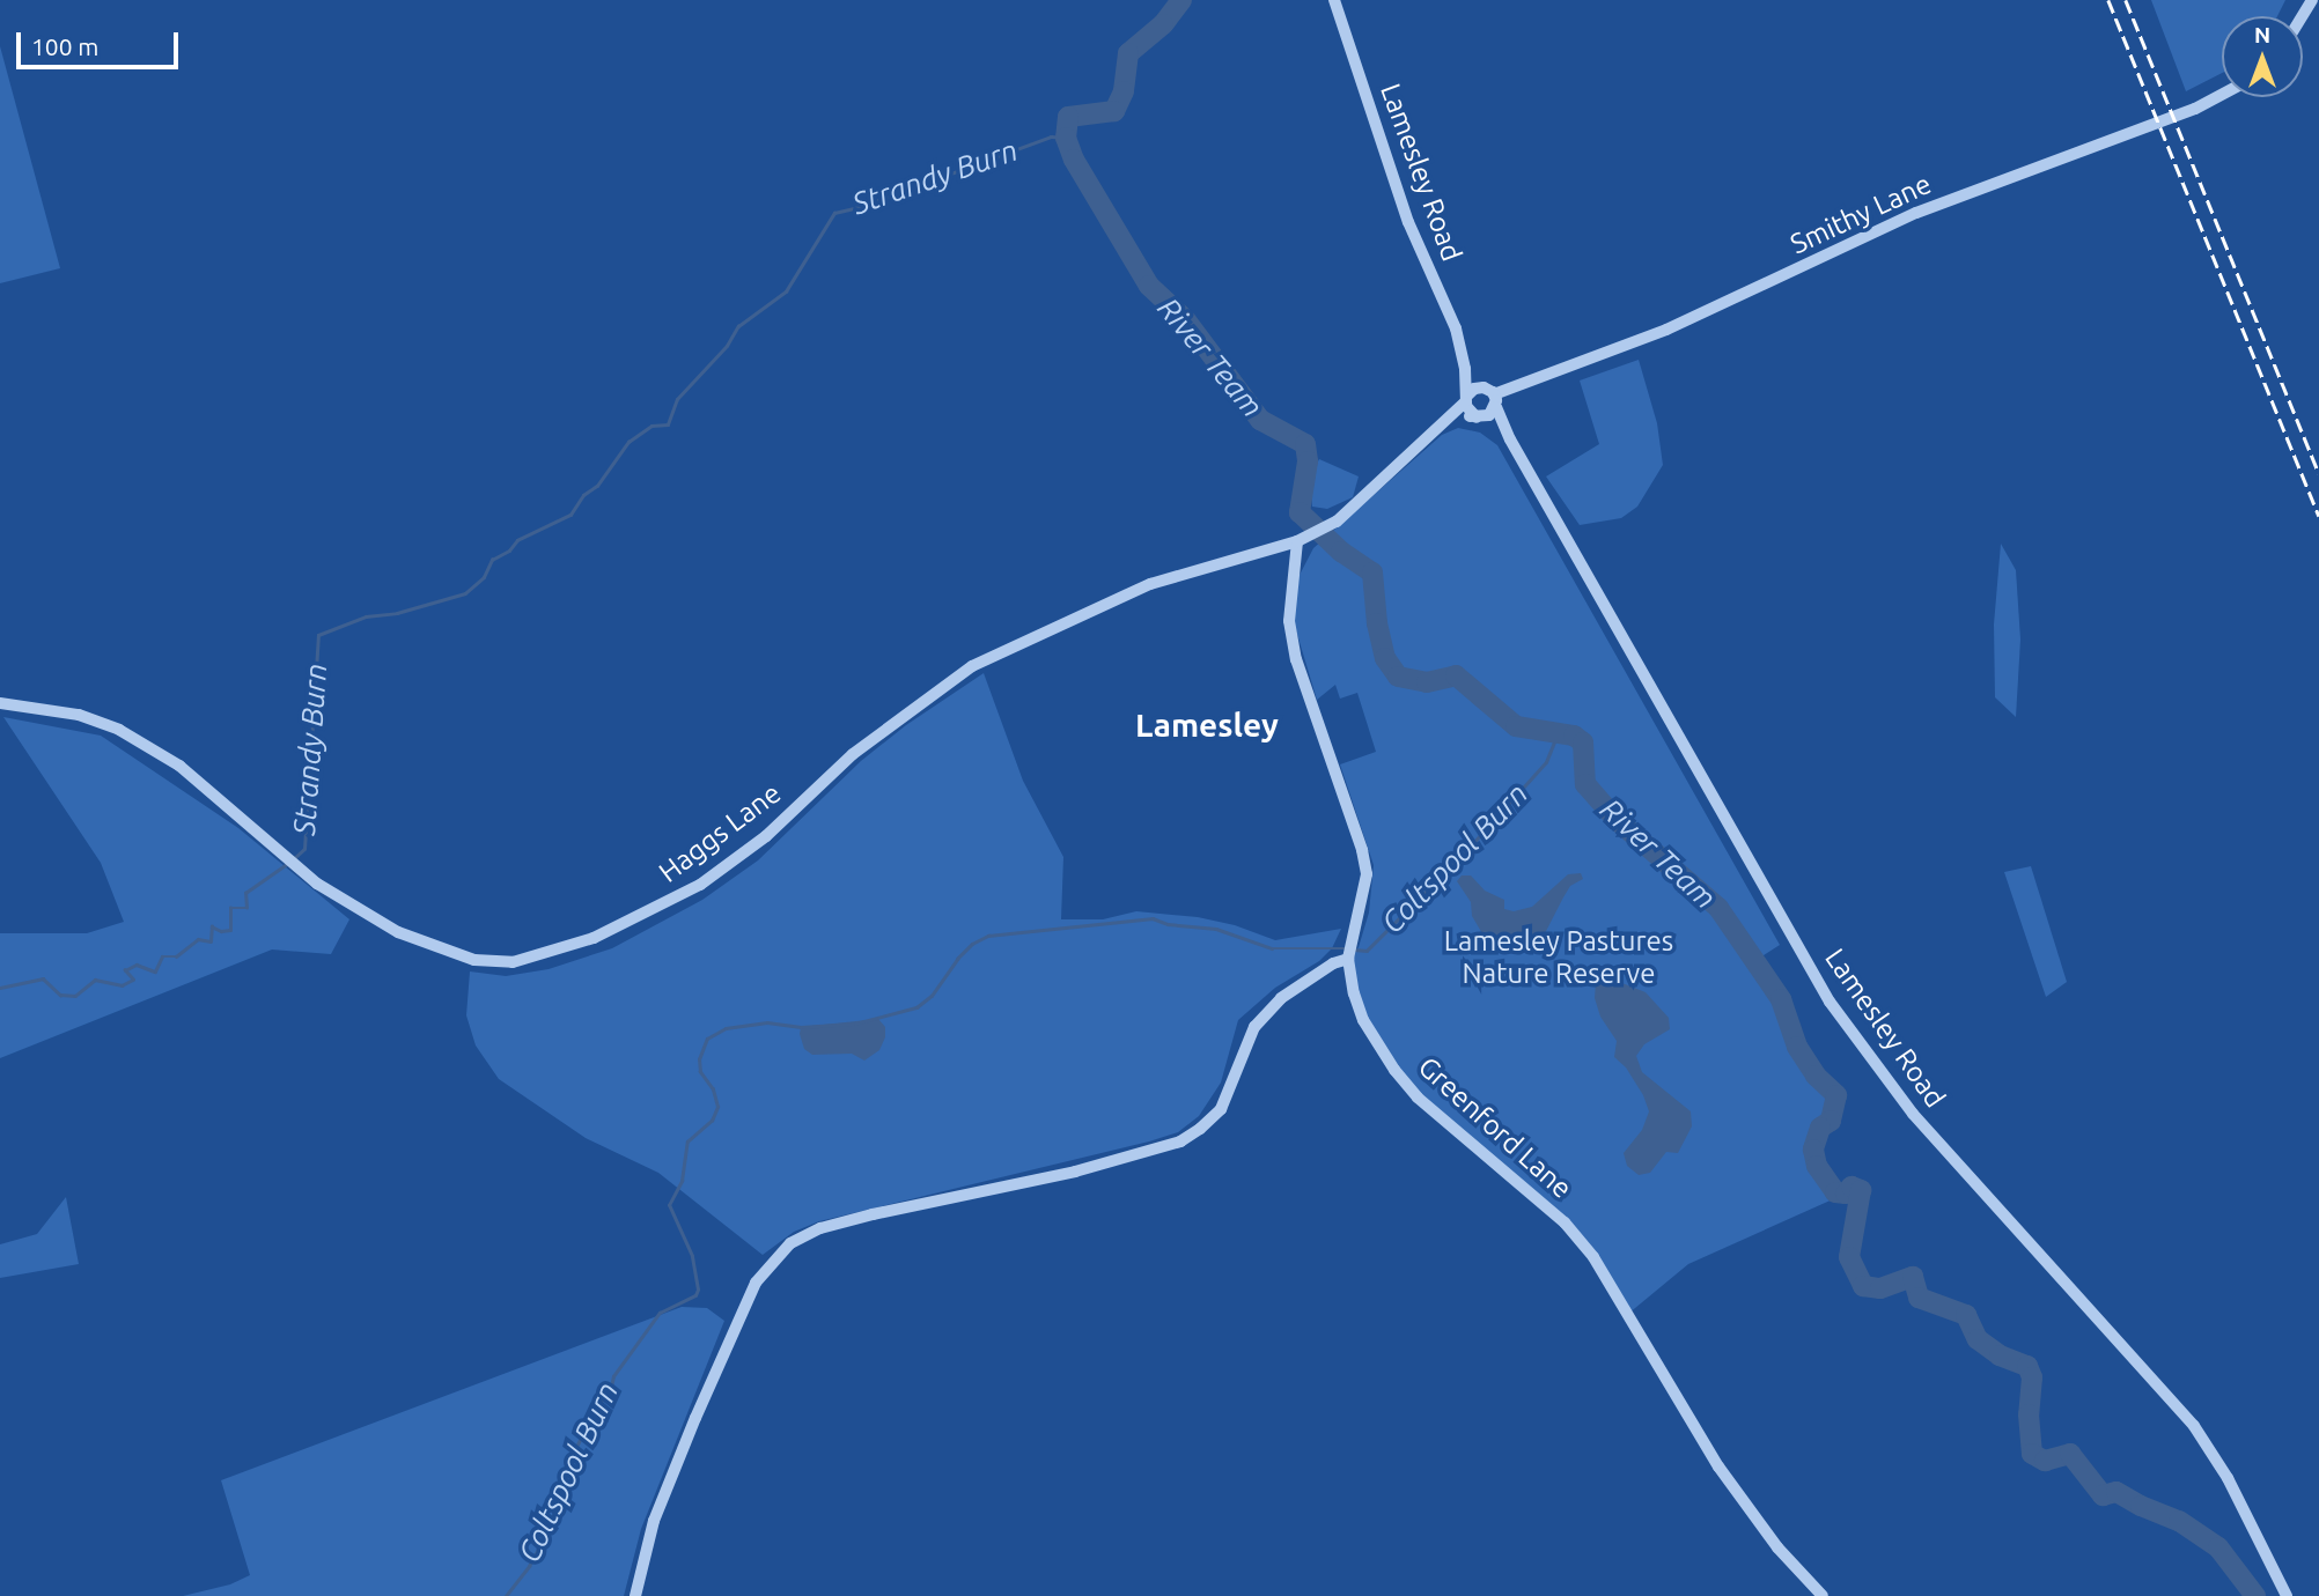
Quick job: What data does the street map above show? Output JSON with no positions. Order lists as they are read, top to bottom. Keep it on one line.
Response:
{"streets":{"street":["Lamesley Road","Smithy Lane","Haggs Lane","Greenford Lane"]},"crossings":[["Lamesley Road","Smithy Lane"],["Lamesley Road","Haggs Lane"],["Smithy Lane","Haggs Lane"],["Haggs Lane","Greenford Lane"]],"districts":["Lamesley"],"water":["Strandy Burn","River Team","Coltspool Burn"],"parks":["Lamesley Pastures Nature Reserve"],"scale_bar":"100 m","north":"top"}
